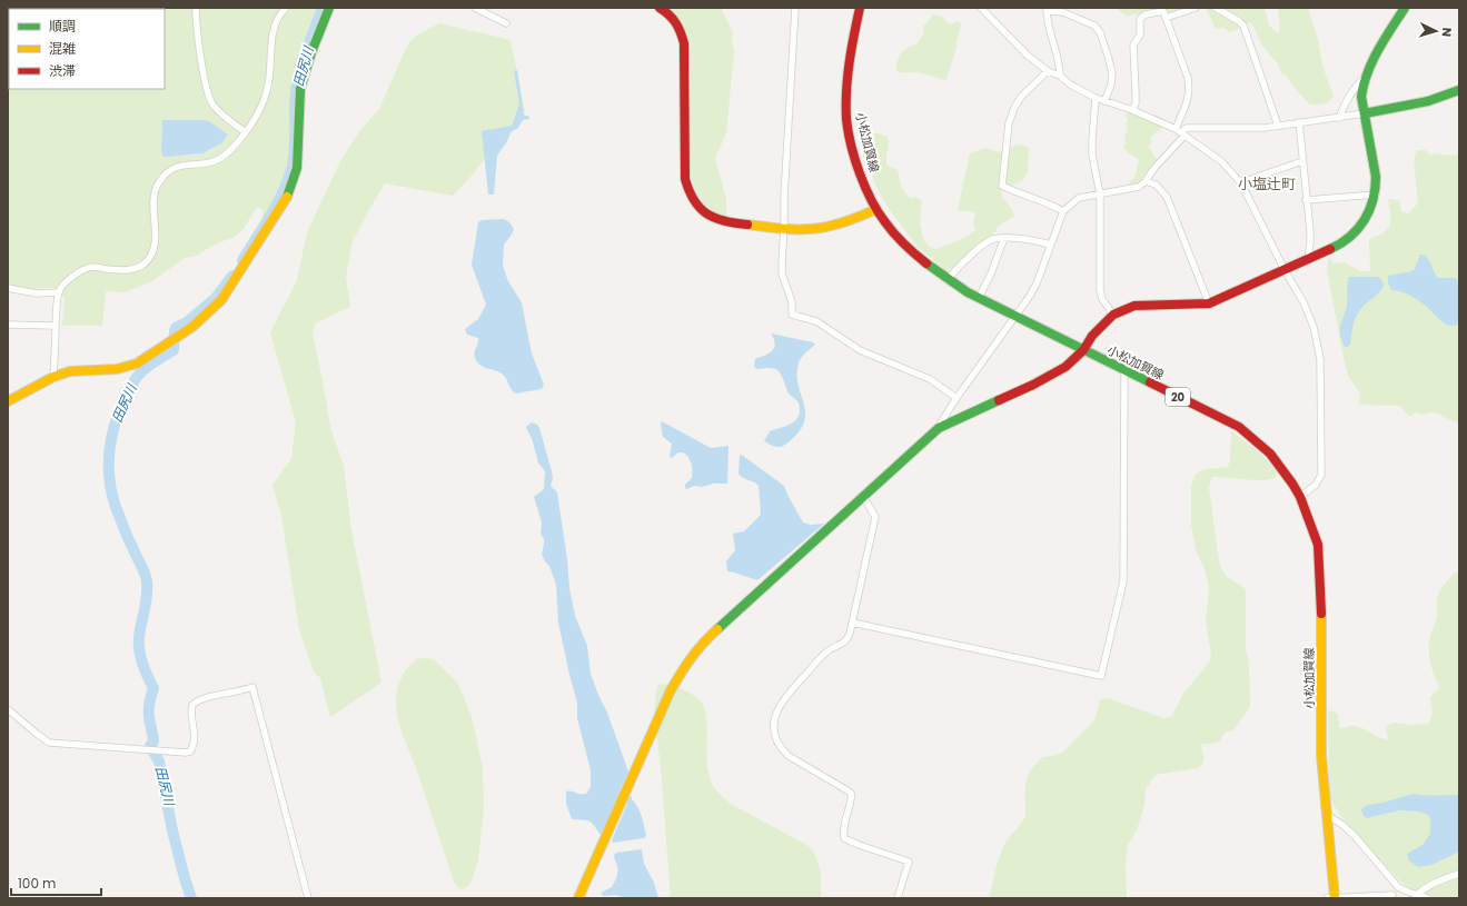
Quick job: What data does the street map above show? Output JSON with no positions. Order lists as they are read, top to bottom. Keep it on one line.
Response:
{"streets":{"street":["小松加賀線","20"]},"districts":["小塩辻町"],"water":["田尻川"],"legend":["順調","混雑","渋滞"],"scale_bar":"100 m","north":"right"}
